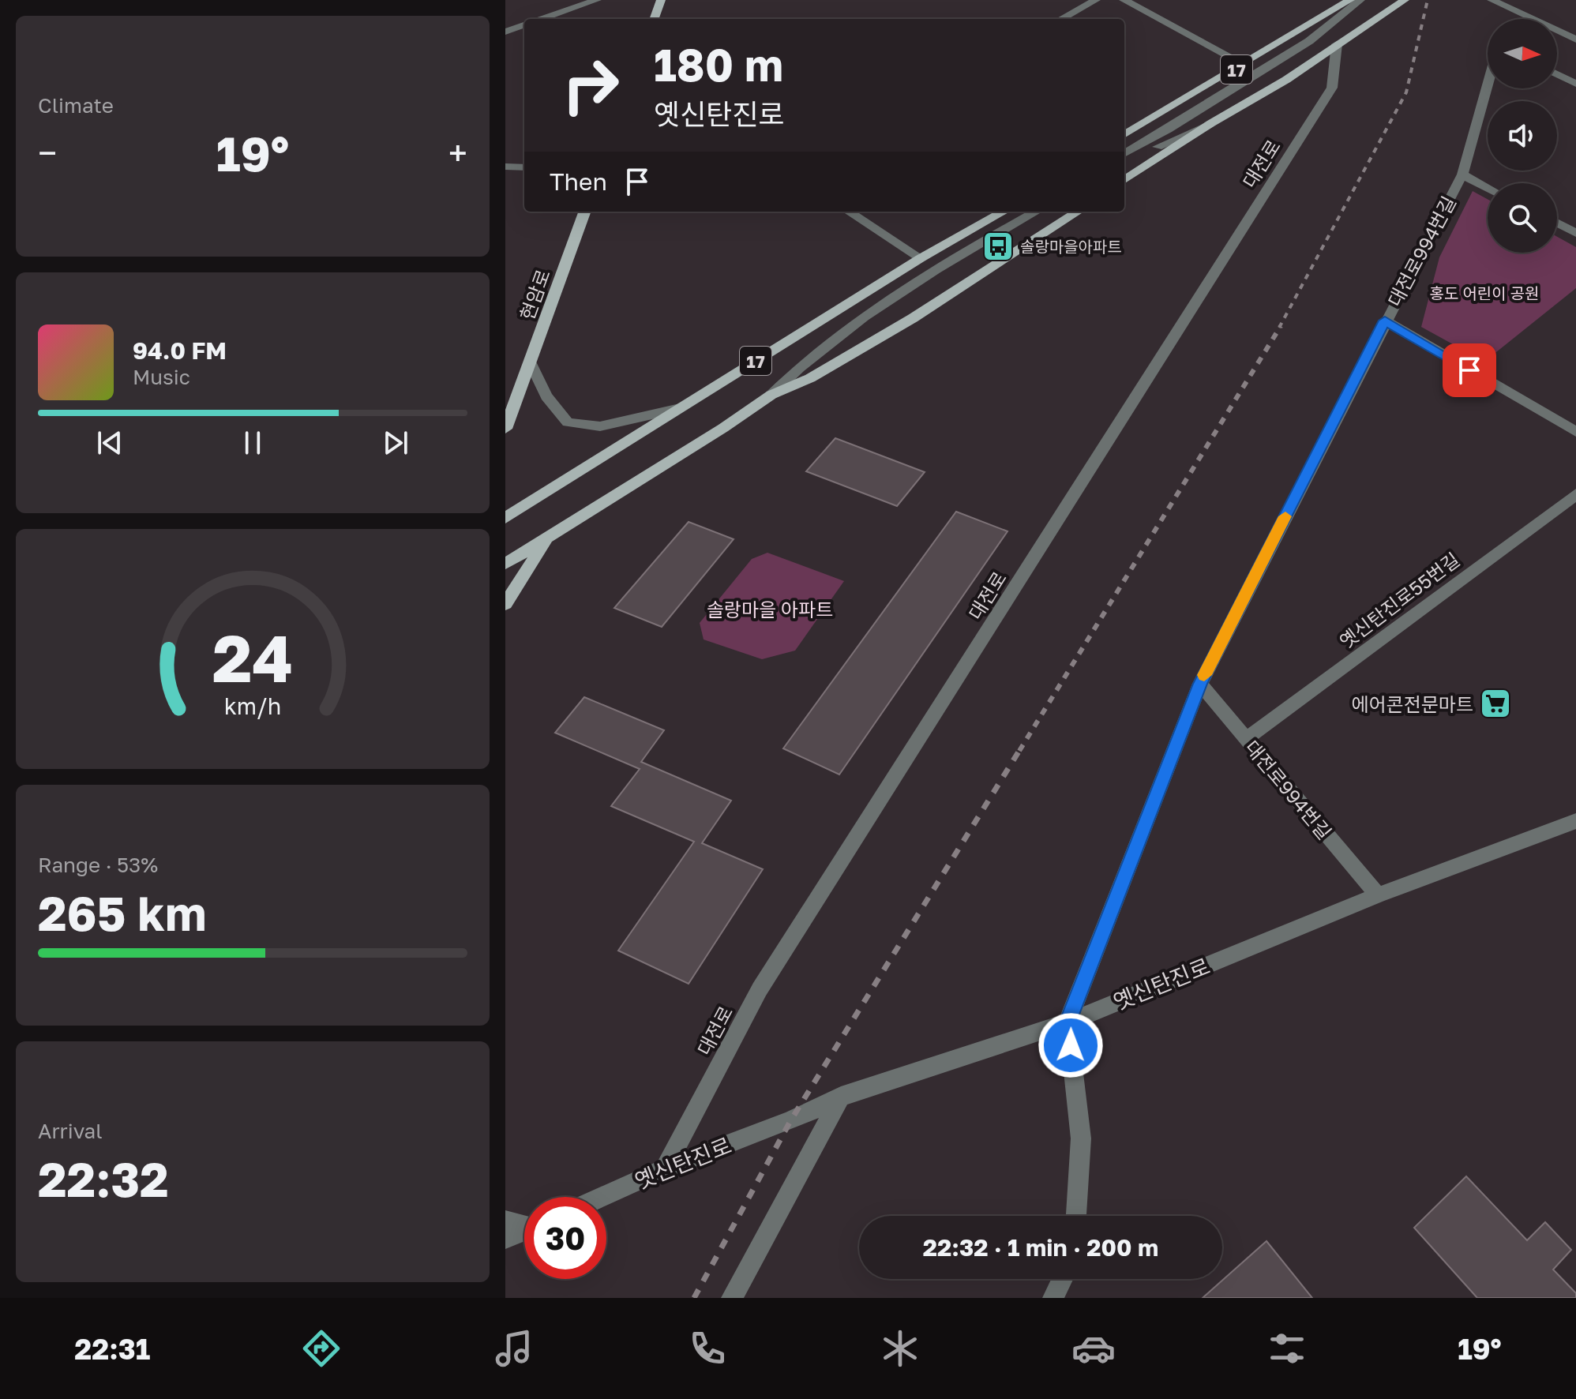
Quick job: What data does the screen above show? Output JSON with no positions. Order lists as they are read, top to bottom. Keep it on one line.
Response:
{"streets":{"main road":["17","현암로"],"street":["대전로","대전로994번길","옛신탄진로55번길","옛신탄진로"]},"crossings":[["대전로","옛신탄진로"],["대전로994번길","옛신탄진로55번길"],["대전로994번길","옛신탄진로"]],"parks":["홍도 어린이 공원","솔랑마을 아파트"],"places":{"bus stop":["솔랑마을아파트"],"supermarket":["에어콘전문마트"]},"north":"right","page":{"tile":["Climate",["Range · 53%","265 km"],["Arrival","22:32"]],"turn":["180 m","옛신탄진로"],"heat":["−","19°","+"],"then":"Then","song":["94.0 FM","Music"],"limit":"30","trip":"22:32 · 1 min · 200 m","tabs":["22:31","19°"],"gauge":["24","km/h"]}}
